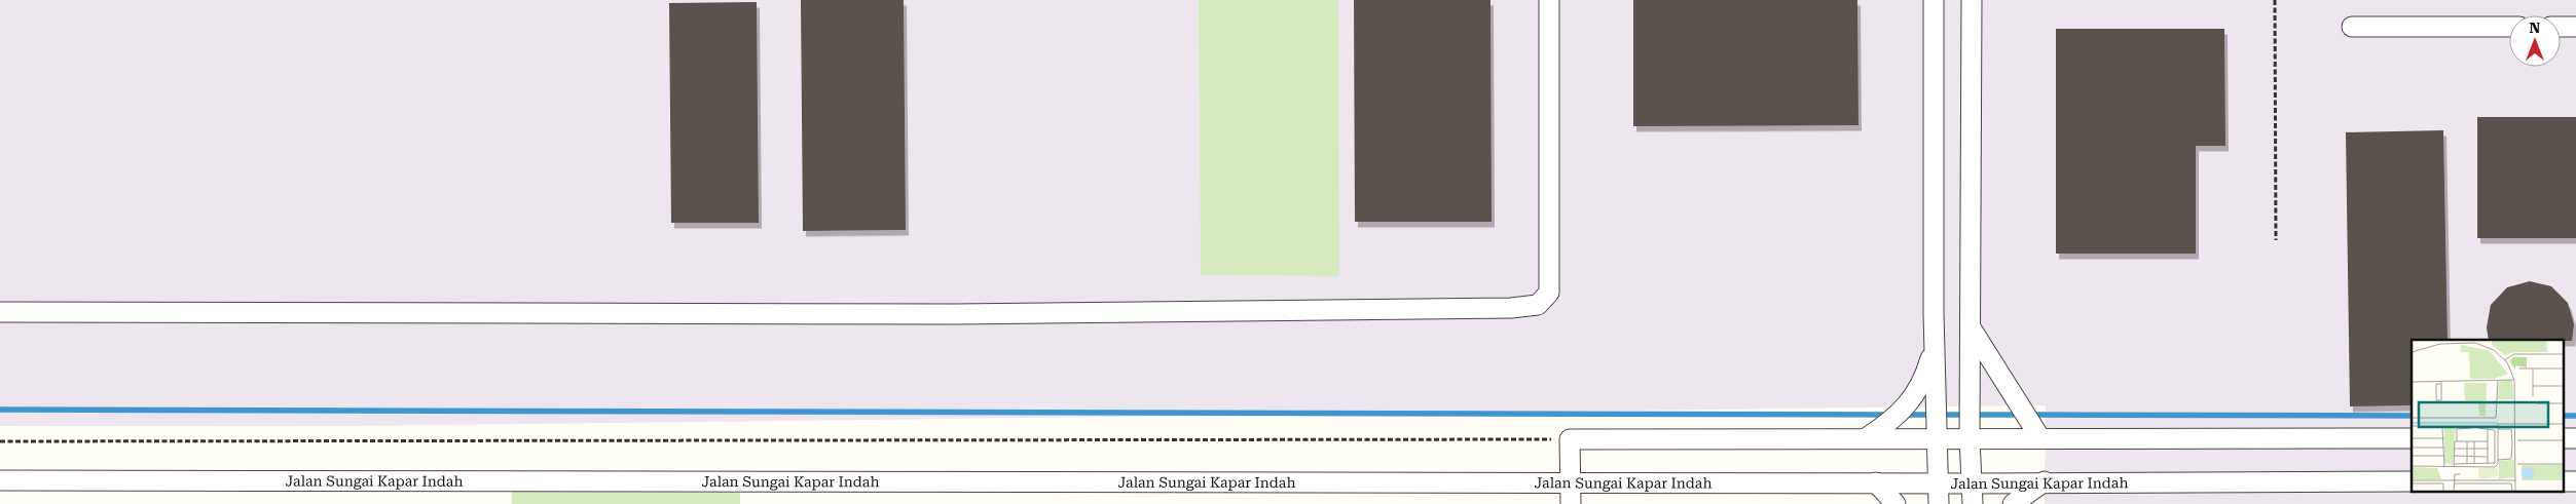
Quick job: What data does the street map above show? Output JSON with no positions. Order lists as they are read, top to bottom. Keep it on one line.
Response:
{"streets":{"street":["Jalan Sungai Kapar Indah"]},"north":"top"}
